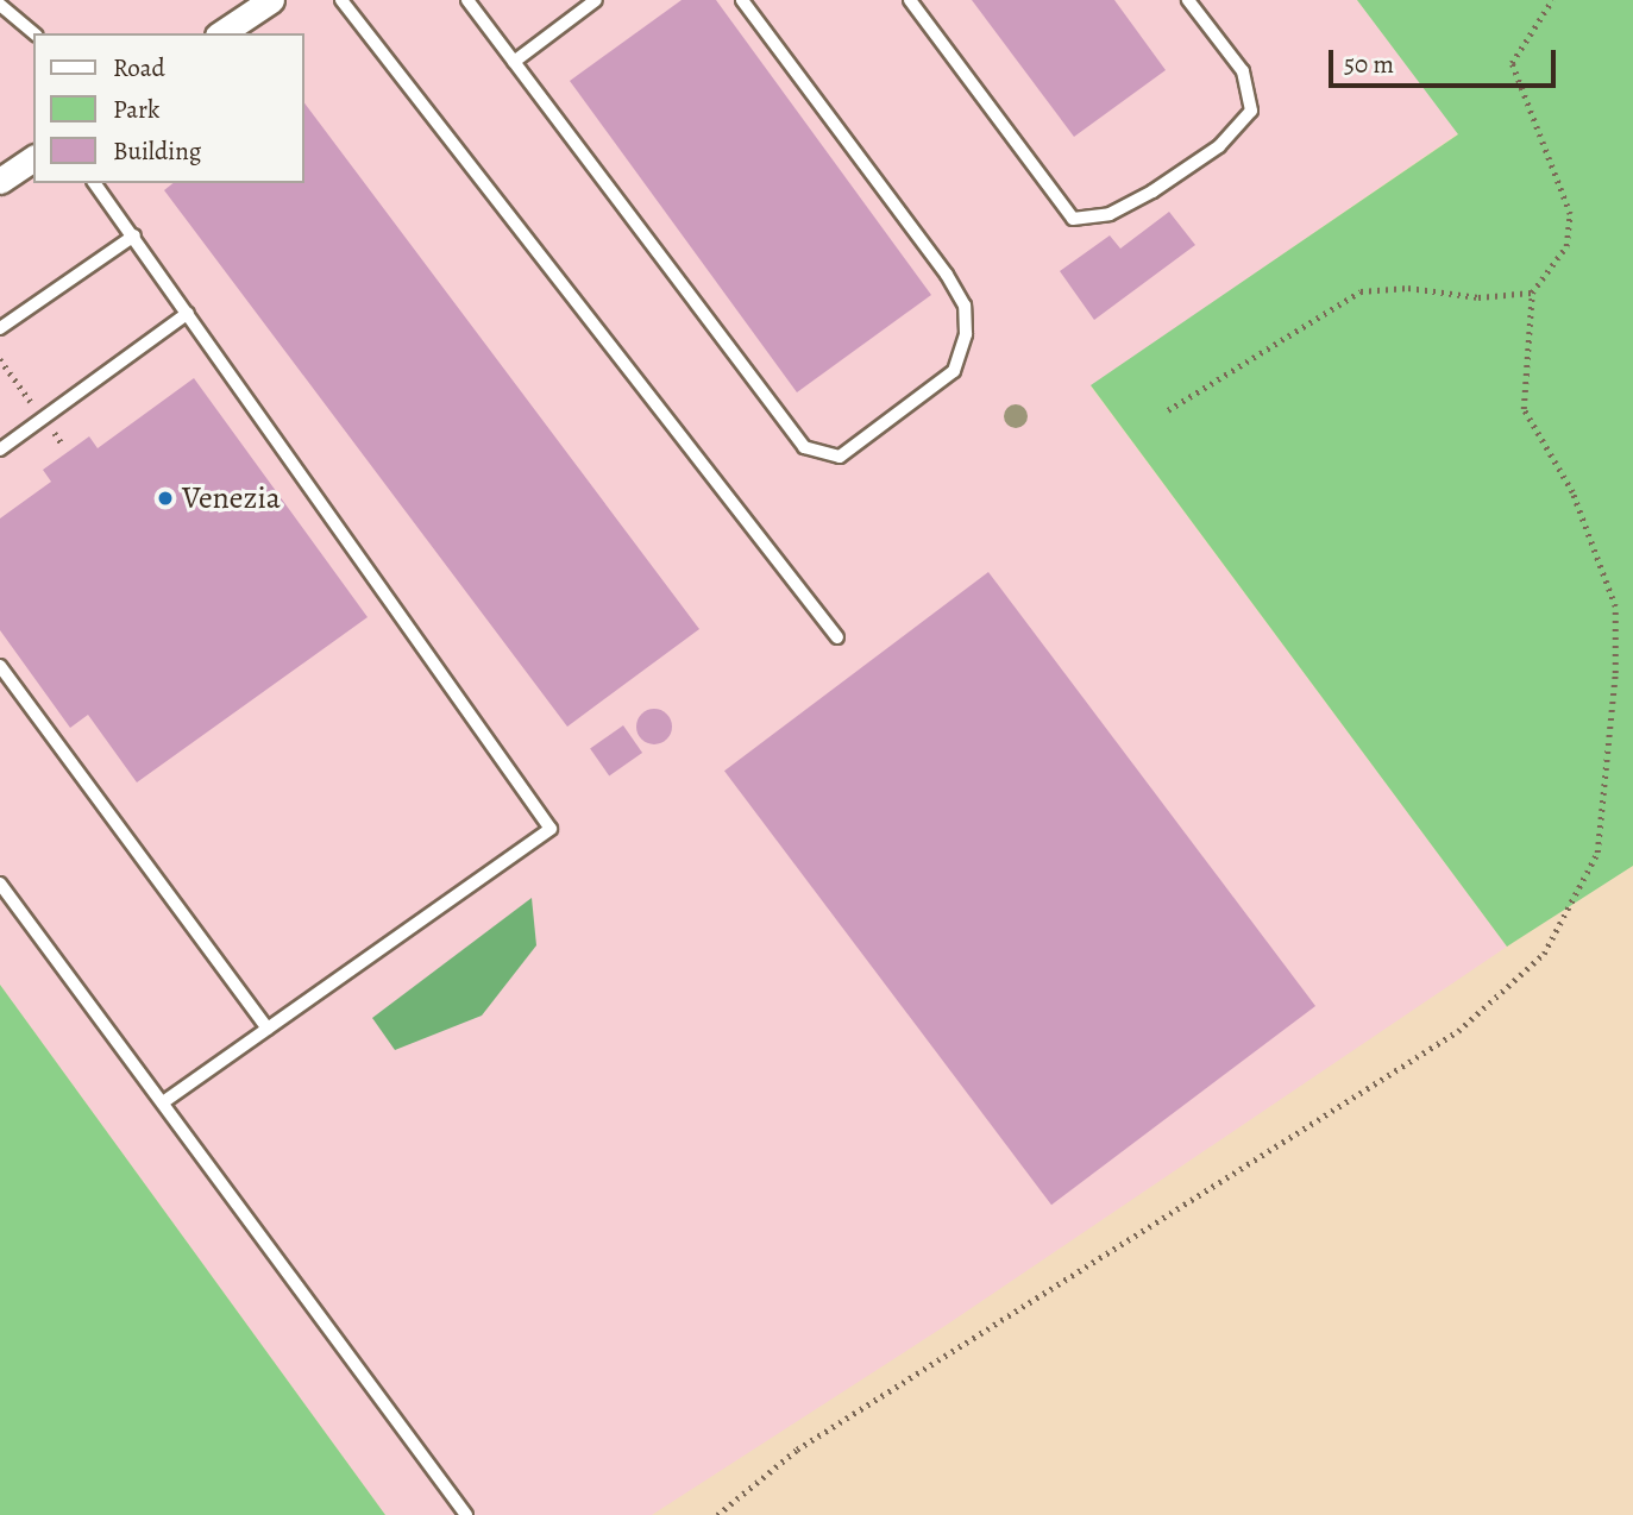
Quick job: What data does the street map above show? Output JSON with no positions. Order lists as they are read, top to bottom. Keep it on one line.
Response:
{"places":["Venezia"],"legend":["Road","Park","Building"],"scale_bar":"50 m"}
